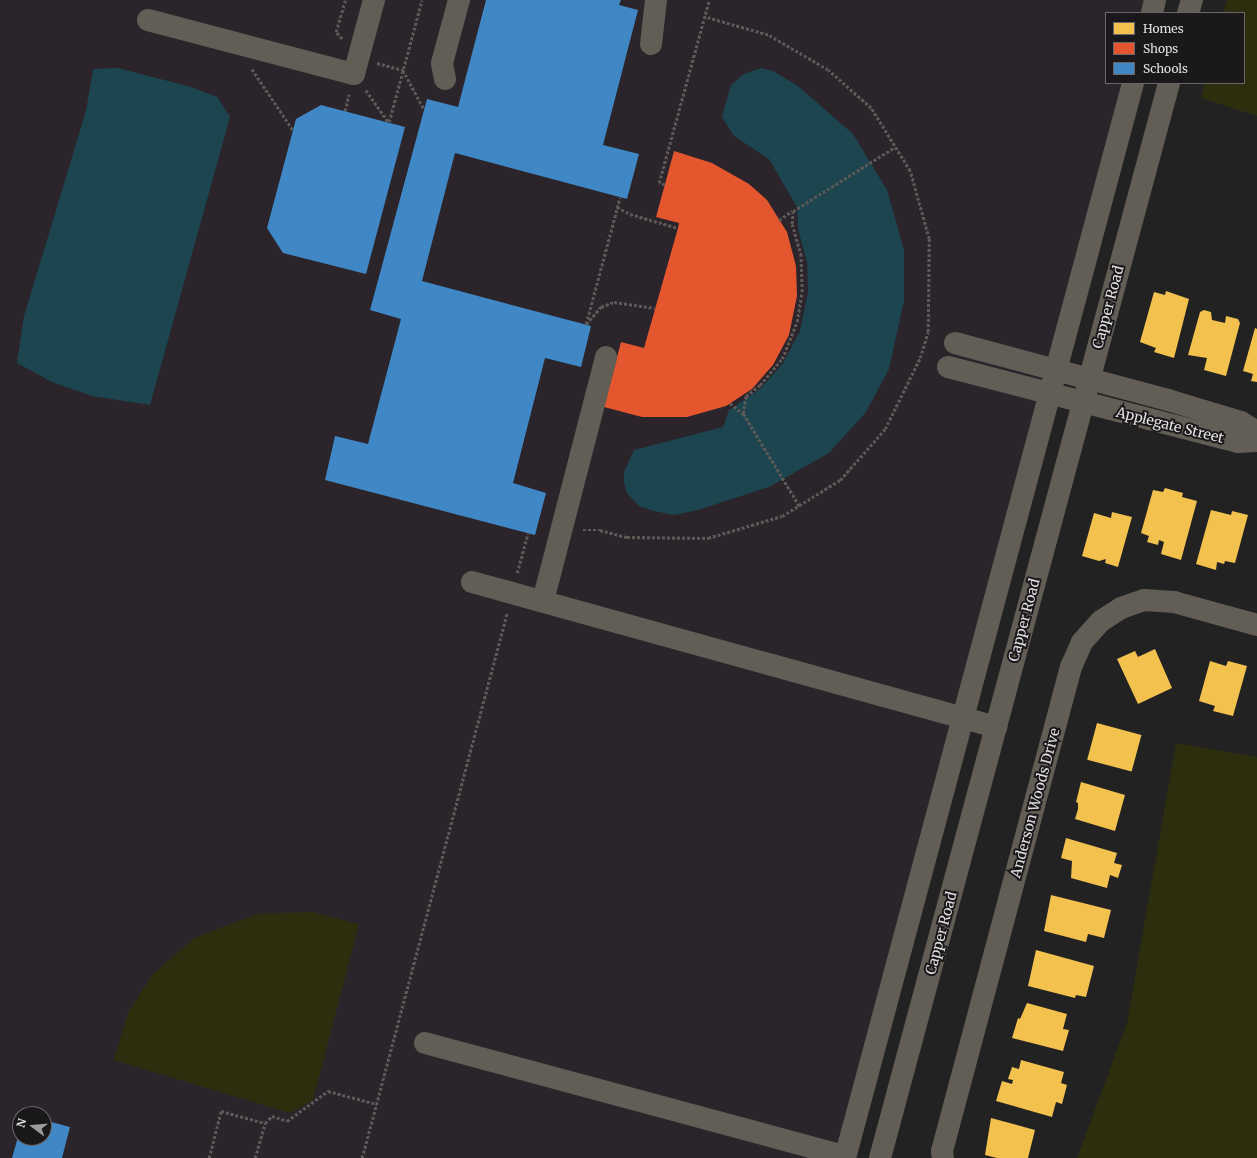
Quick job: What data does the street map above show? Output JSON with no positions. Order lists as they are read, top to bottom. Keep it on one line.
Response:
{"streets":{"street":["Capper Road","Applegate Street","Anderson Woods Drive"]},"crossings":[["Capper Road","Applegate Street"]],"legend":["Homes","Shops","Schools"],"north":"left"}
